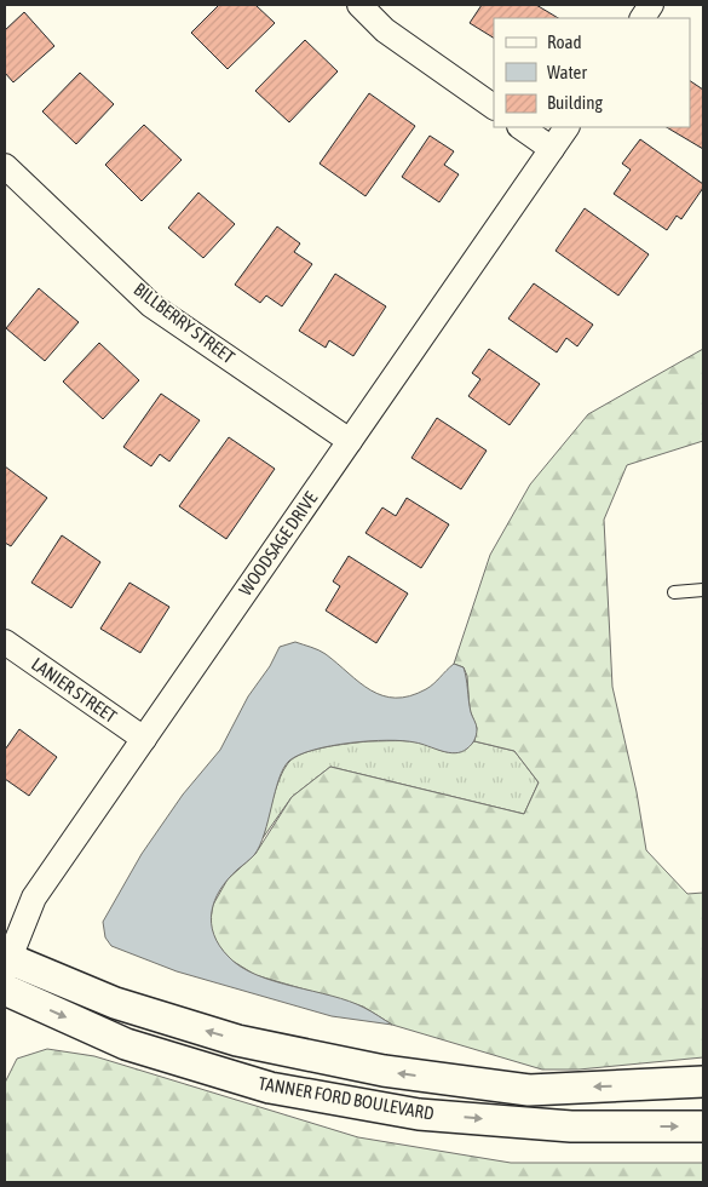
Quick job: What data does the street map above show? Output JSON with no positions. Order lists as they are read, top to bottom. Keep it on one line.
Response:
{"streets":{"street":["BILLBERRY STREET","WOODSAGE DRIVE","LANIER STREET","TANNER FORD BOULEVARD"]},"crossings":[["BILLBERRY STREET","WOODSAGE DRIVE"],["WOODSAGE DRIVE","LANIER STREET"],["WOODSAGE DRIVE","TANNER FORD BOULEVARD"]],"legend":["Road","Water","Building"]}
